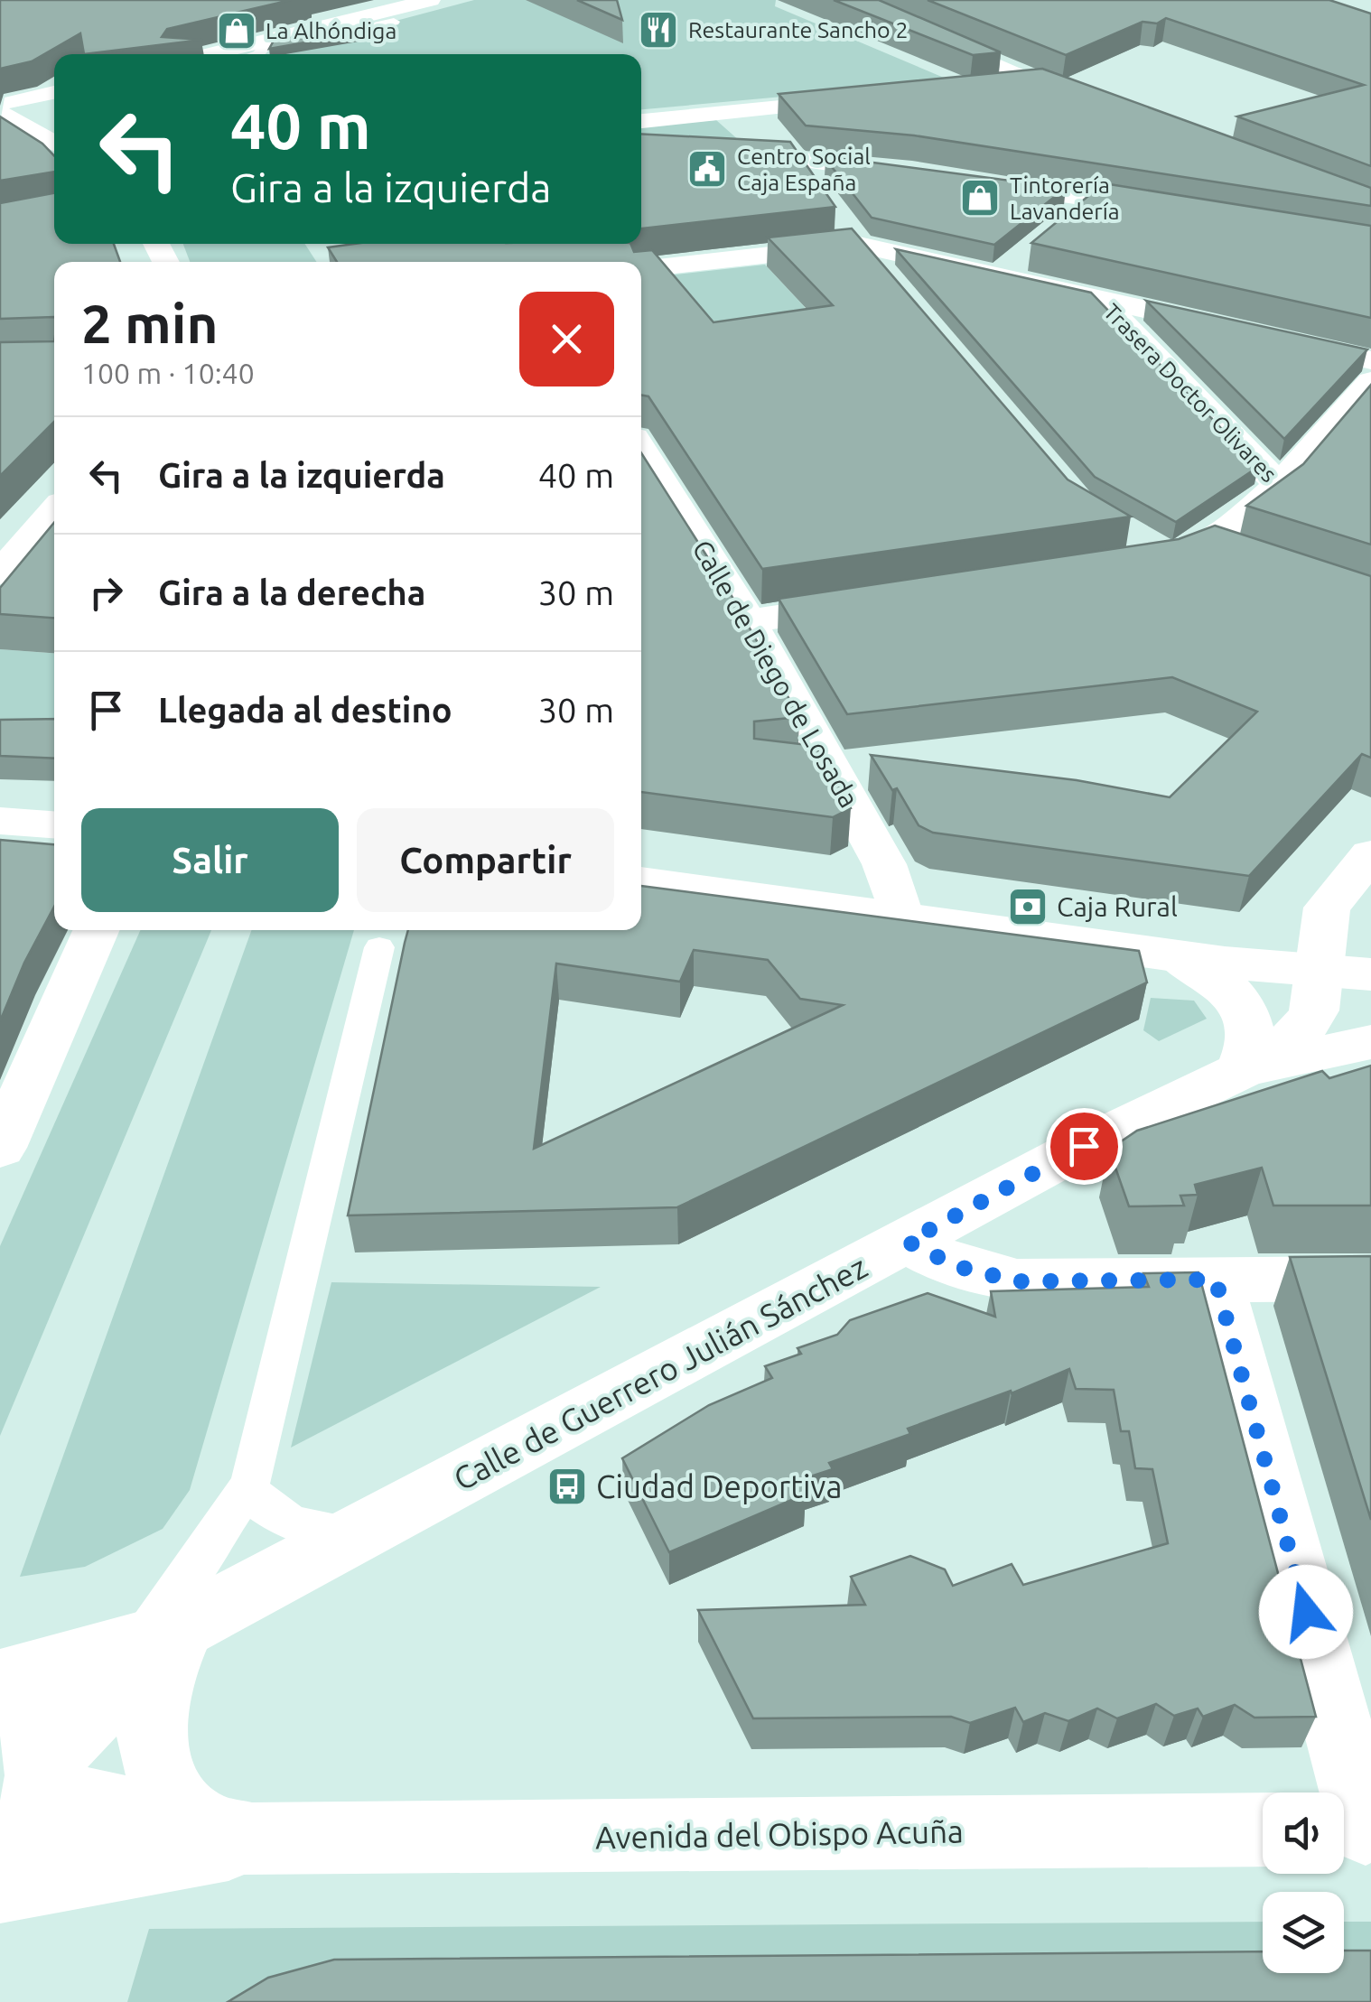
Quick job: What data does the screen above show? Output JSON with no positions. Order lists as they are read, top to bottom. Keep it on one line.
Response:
{"streets":{"street":["Trasera Doctor Olivares","Calle de Diego de Losada","Calle de Guerrero Julián Sánchez","Avenida del Obispo Acuña"]},"crossings":[["Calle de Guerrero Julián Sánchez","Avenida del Obispo Acuña"]],"places":{"restaurant":["Restaurante Sancho 2"],"shop":["La Alhóndiga","Tintorería Lavandería"],"public building":["Centro Social Caja España"],"bank":["Caja Rural"],"bus stop":["Ciudad Deportiva"]},"page":{"turn":["40 m","Gira a la izquierda"],"heading":["2 min","100 m · 10:40"],"list":[{"name":"Gira a la izquierda","value":"40 m"},{"name":"Gira a la derecha","value":"30 m"},{"name":"Llegada al destino","value":"30 m"}],"buttons":["Salir","Compartir"]}}
